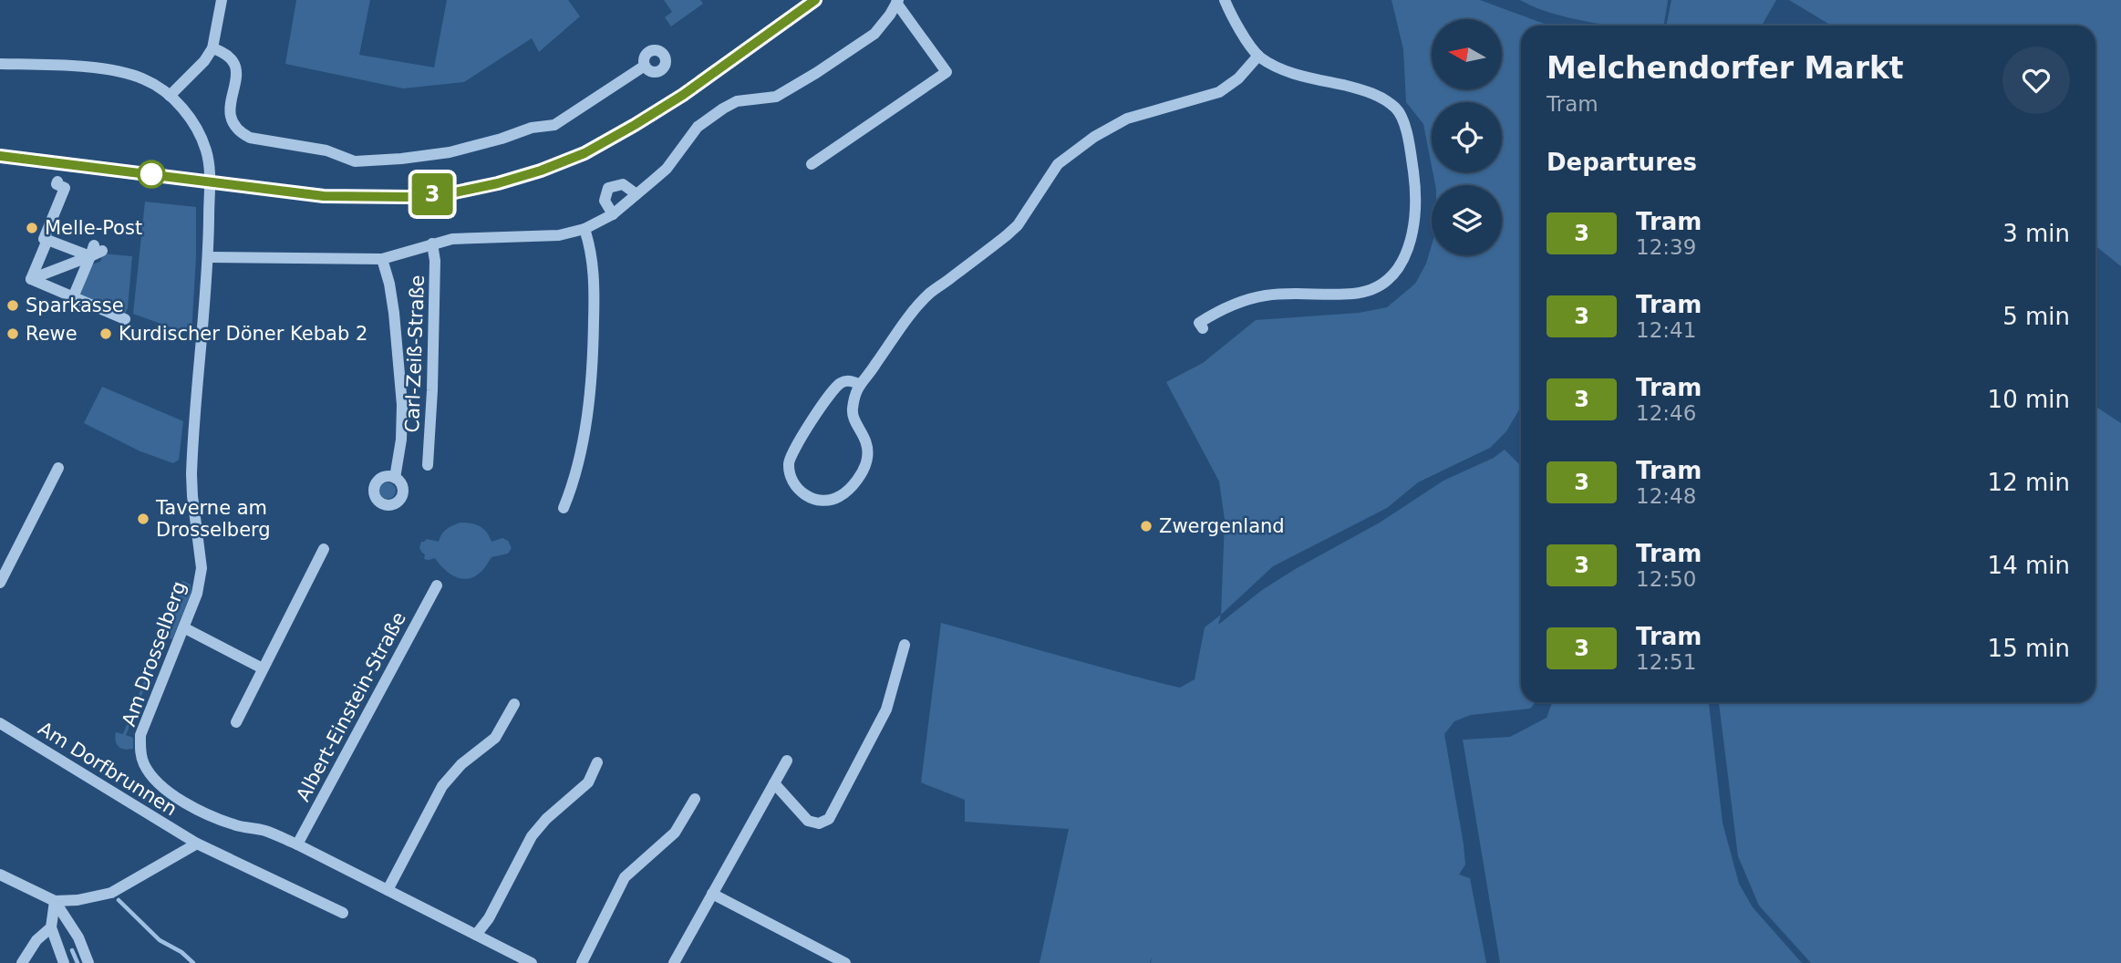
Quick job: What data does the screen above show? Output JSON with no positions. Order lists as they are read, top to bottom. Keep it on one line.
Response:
{"streets":{"street":["Carl-Zeiß-Straße","Am Drosselberg","Albert-Einstein-Straße","Am Dorfbrunnen"]},"crossings":[["Carl-Zeiß-Straße","Am Drosselberg"],["Am Drosselberg","Albert-Einstein-Straße"]],"places":["Melle-Post","Sparkasse","Rewe","Kurdischer Döner Kebab 2","Taverne am Drosselberg","Zwergenland"],"lines":["tram line 3"],"north":"left","page":{"on_map":"3","heading":[["Melchendorfer Markt","Tram"],"Departures"],"list":[{"mark":"3","name":"Tram","note":"12:39","value":"3 min"},{"mark":"3","name":"Tram","note":"12:41","value":"5 min"},{"mark":"3","name":"Tram","note":"12:46","value":"10 min"},{"mark":"3","name":"Tram","note":"12:48","value":"12 min"},{"mark":"3","name":"Tram","note":"12:50","value":"14 min"},{"mark":"3","name":"Tram","note":"12:51","value":"15 min"}]}}
